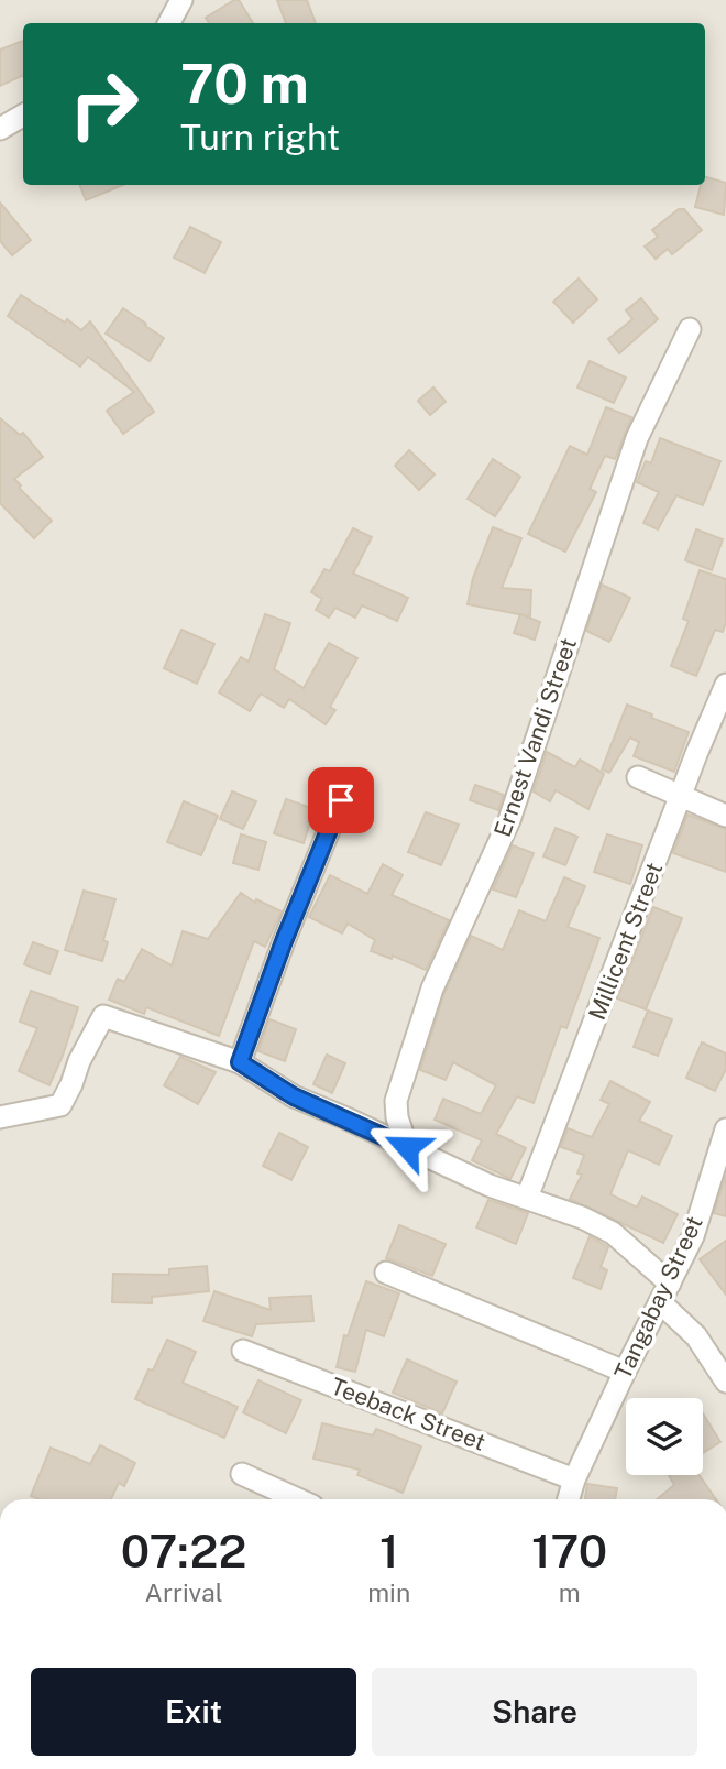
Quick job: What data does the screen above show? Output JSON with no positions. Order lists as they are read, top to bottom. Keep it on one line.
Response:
{"streets":{"street":["Ernest Vandi Street","Millicent Street","Tangabay Street","Teeback Street"]},"crossings":[["Tangabay Street","Teeback Street"]],"page":{"turn":["70 m","Turn right"],"eta":["07:22","Arrival","1","min","170","m"],"buttons":["Exit","Share"]}}
